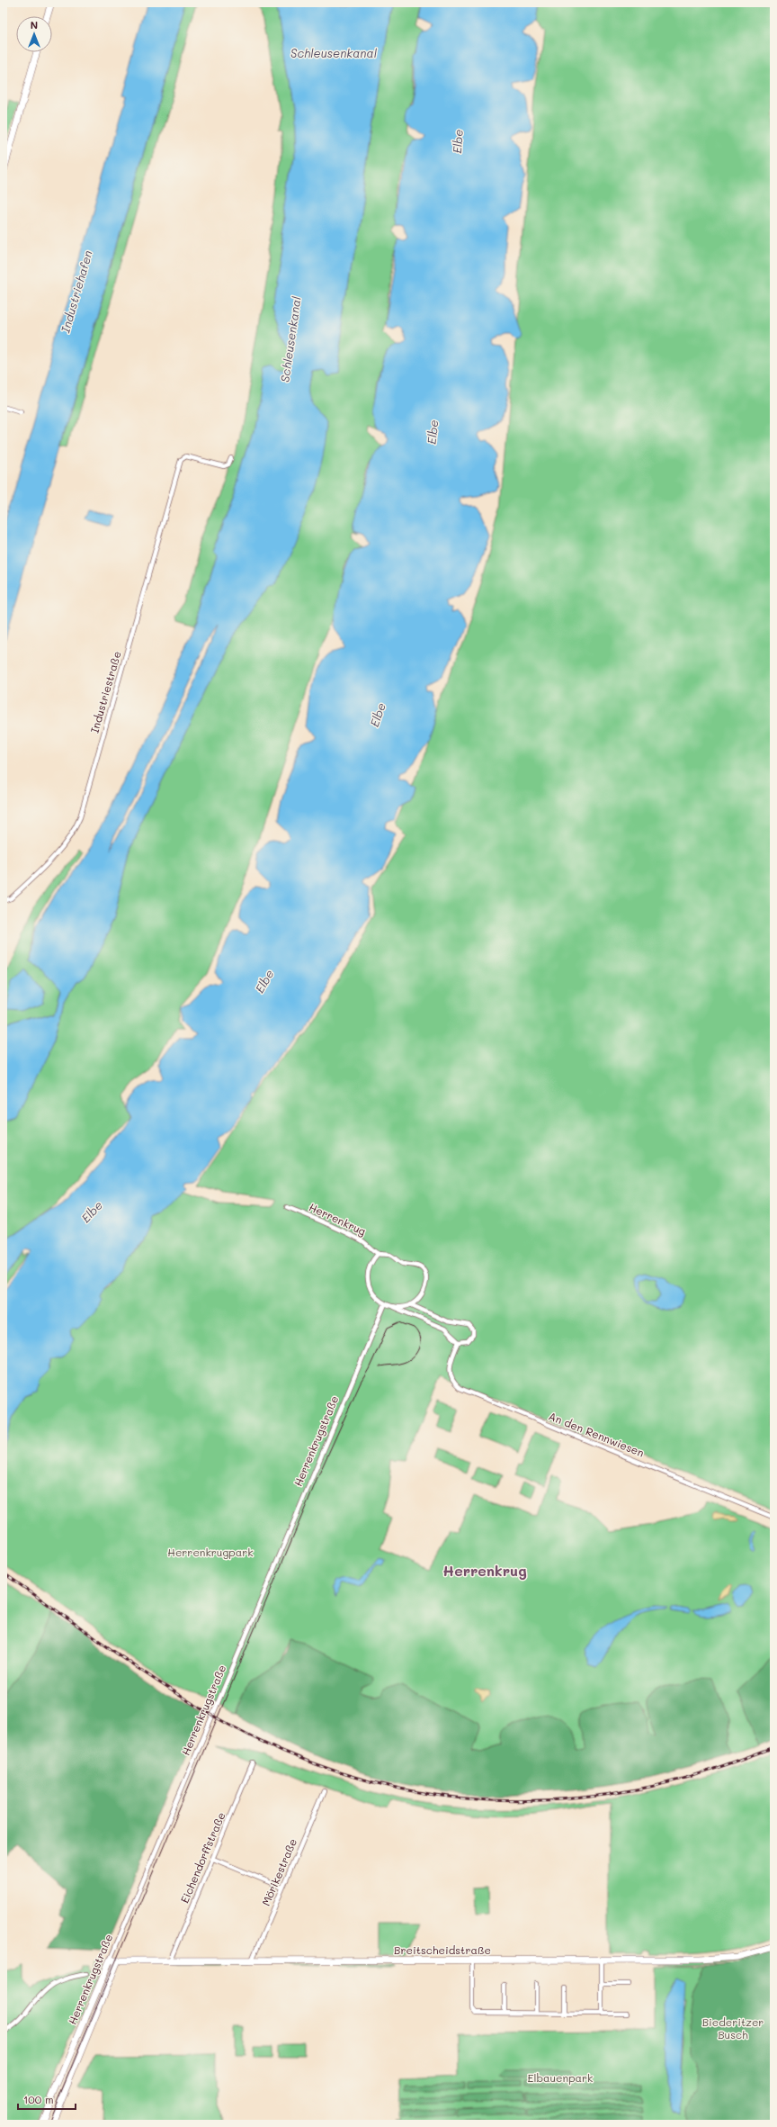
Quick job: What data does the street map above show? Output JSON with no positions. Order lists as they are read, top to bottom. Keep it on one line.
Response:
{"streets":{"street":["Industriestraße","Herrenkrug","An den Rennwiesen","Herrenkrugstraße","Eichendorffstraße","Mörikestraße","Breitscheidstraße"]},"crossings":[["Herrenkrug","Herrenkrugstraße"],["Herrenkrugstraße","Breitscheidstraße"],["Eichendorffstraße","Breitscheidstraße"],["Mörikestraße","Breitscheidstraße"]],"districts":["Herrenkrug"],"water":["Schleusenkanal","Elbe","Industriehafen"],"parks":["Herrenkrugpark","Biederitzer Busch","Elbauenpark"],"scale_bar":"100 m","north":"top"}
